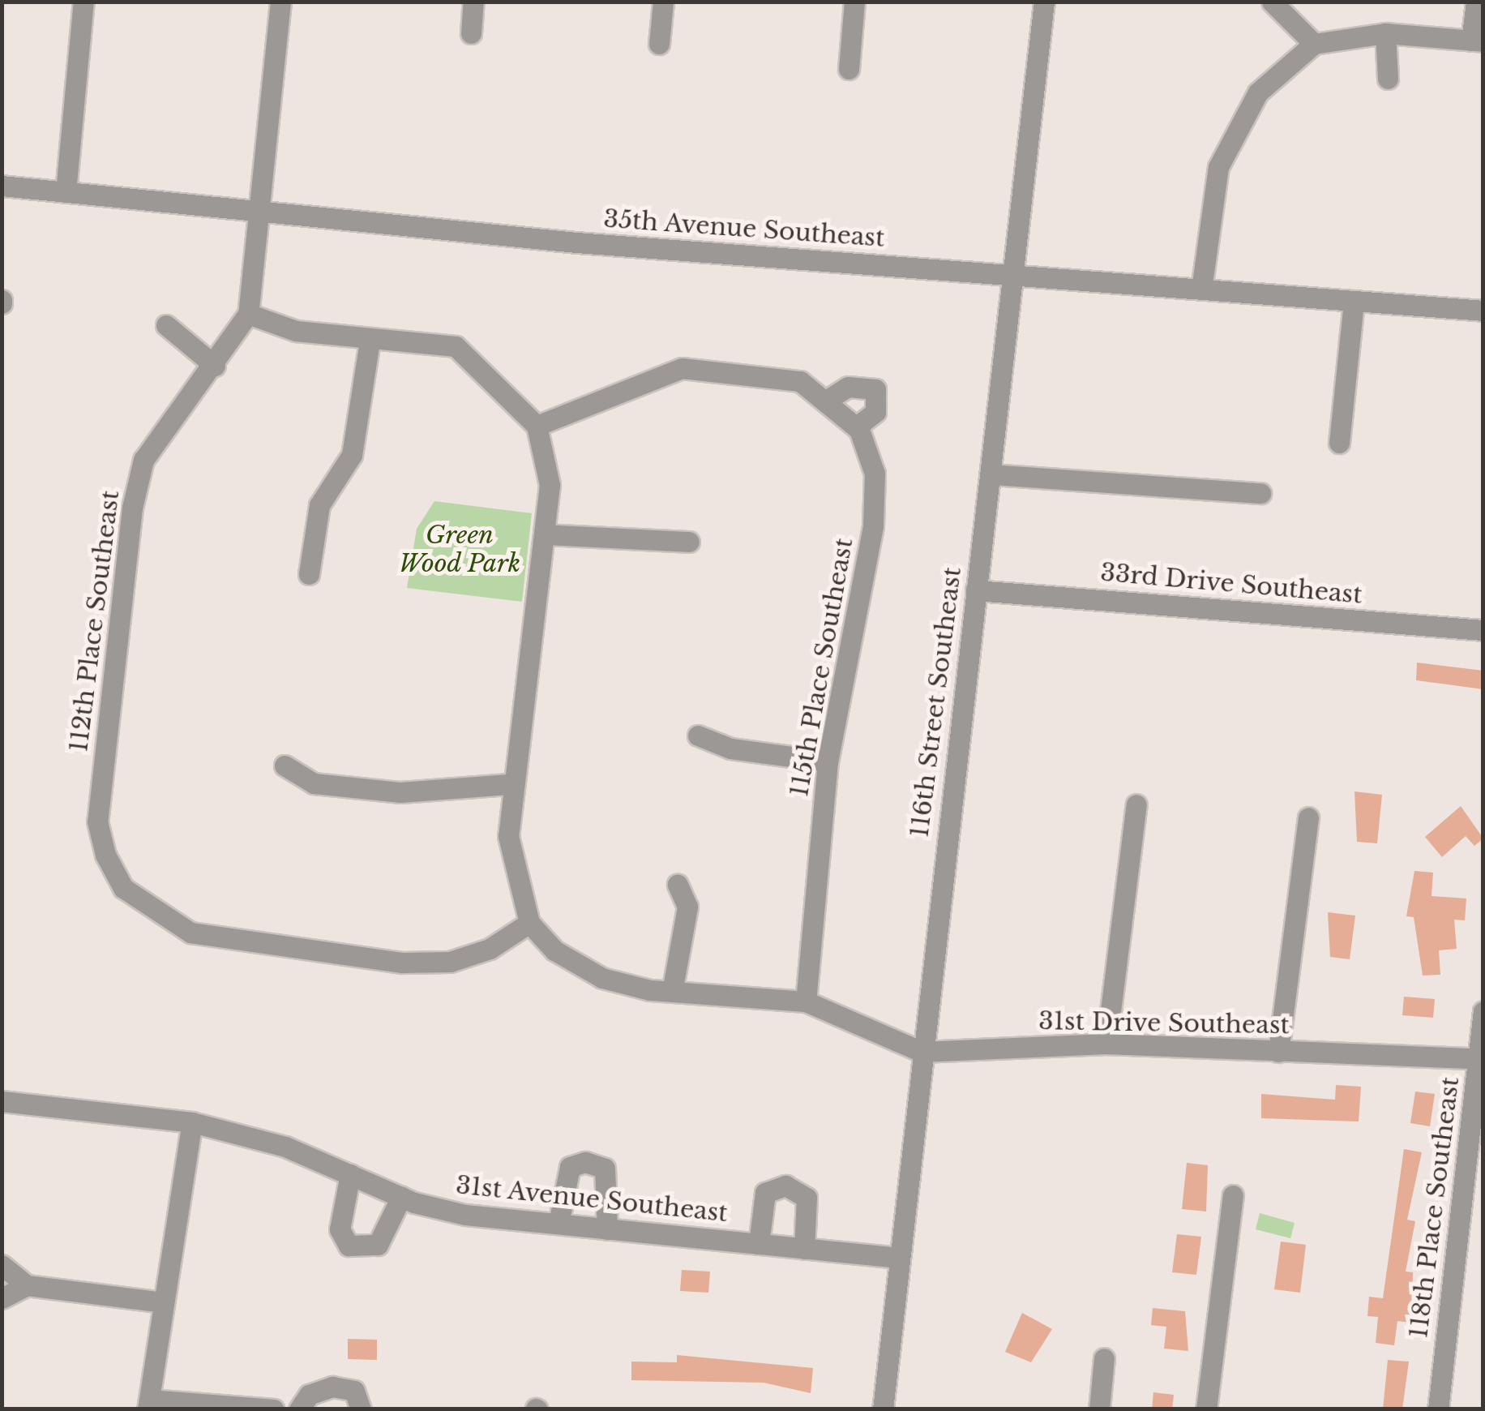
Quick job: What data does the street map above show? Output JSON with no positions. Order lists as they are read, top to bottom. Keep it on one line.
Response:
{"streets":{"street":["35th Avenue Southeast","33rd Drive Southeast","112th Place Southeast","115th Place Southeast","116th Street Southeast","31st Drive Southeast","31st Avenue Southeast","118th Place Southeast"]},"crossings":[["35th Avenue Southeast","112th Place Southeast"],["35th Avenue Southeast","116th Street Southeast"],["33rd Drive Southeast","116th Street Southeast"],["112th Place Southeast","31st Drive Southeast"],["115th Place Southeast","31st Drive Southeast"],["116th Street Southeast","31st Drive Southeast"],["116th Street Southeast","31st Avenue Southeast"],["31st Drive Southeast","118th Place Southeast"]],"parks":["Green Wood Park"]}
